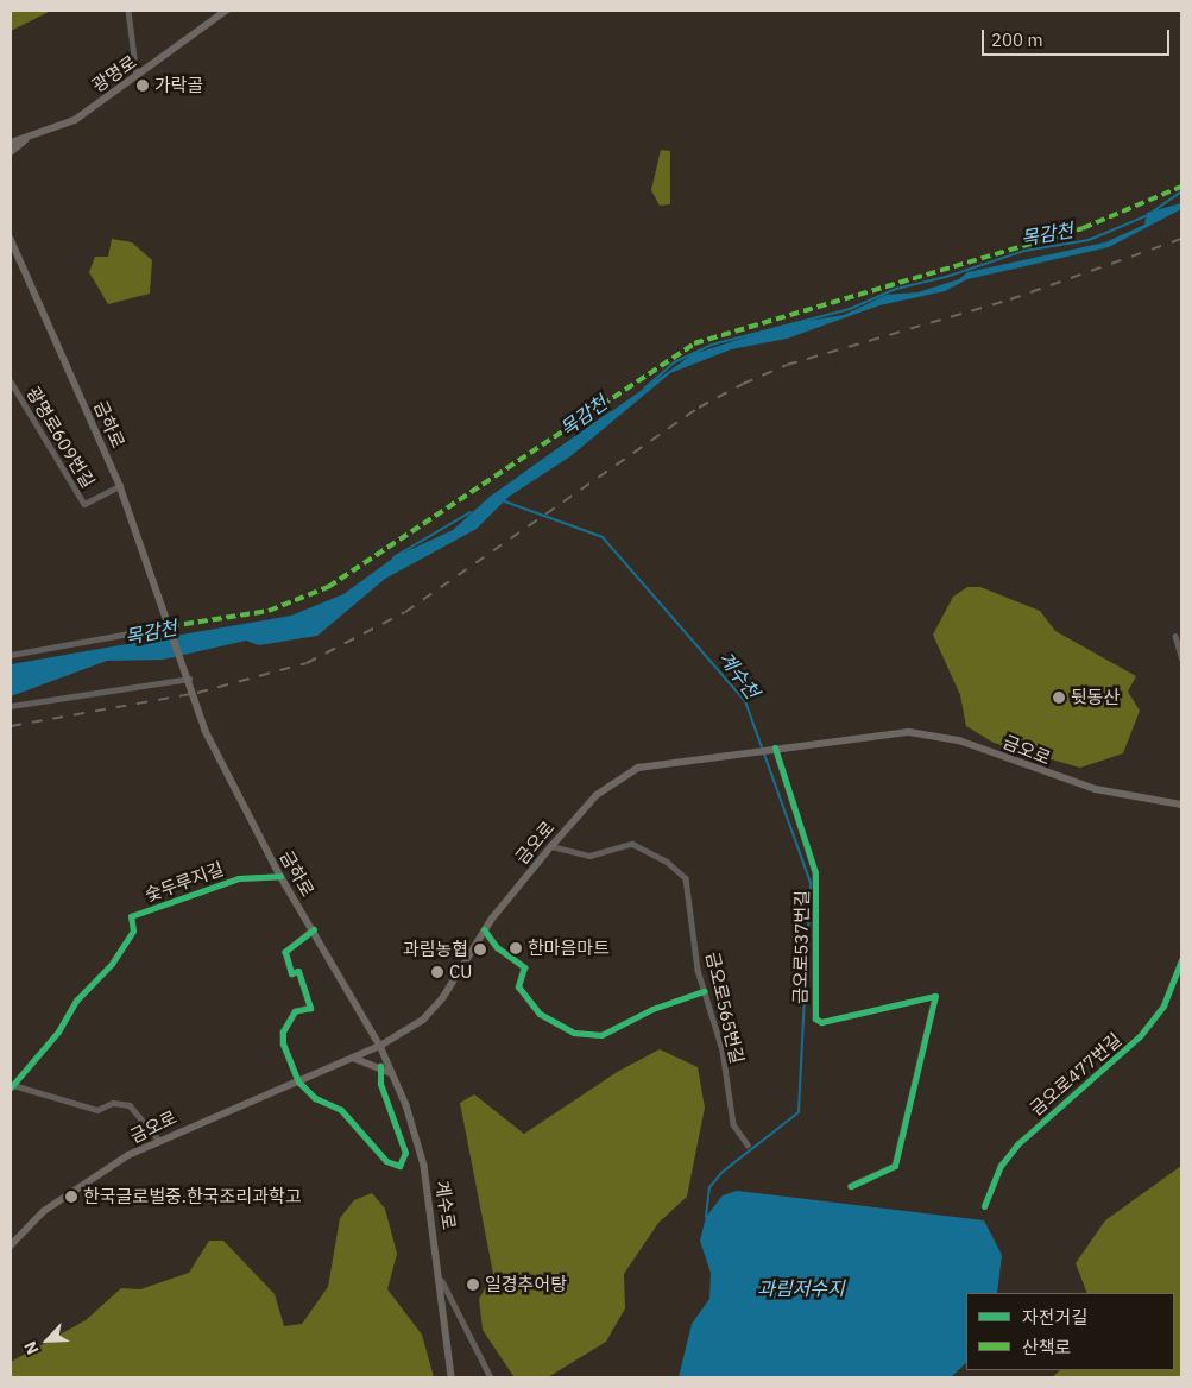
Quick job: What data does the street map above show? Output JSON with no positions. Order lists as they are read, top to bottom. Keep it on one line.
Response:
{"streets":{"main road":["광명로","금하로","금오로","계수로"],"street":["광명로609번길","숯두루지길","금오로537번길","금오로565번길","금오로477번길"]},"crossings":[["금하로","광명로609번길"],["금하로","금오로"],["금하로","숯두루지길"],["금하로","계수로"],["금오로","금오로537번길"],["금오로","금오로565번길"],["금오로","계수로"]],"water":["목감천","계수천","과림저수지"],"places":["가락골","뒷동산","한마음마트","과림농협","CU","한국글로벌중.한국조리과학고","일경추어탕"],"legend":["자전거길","산책로"],"scale_bar":"200 m","north":"bottom left"}
